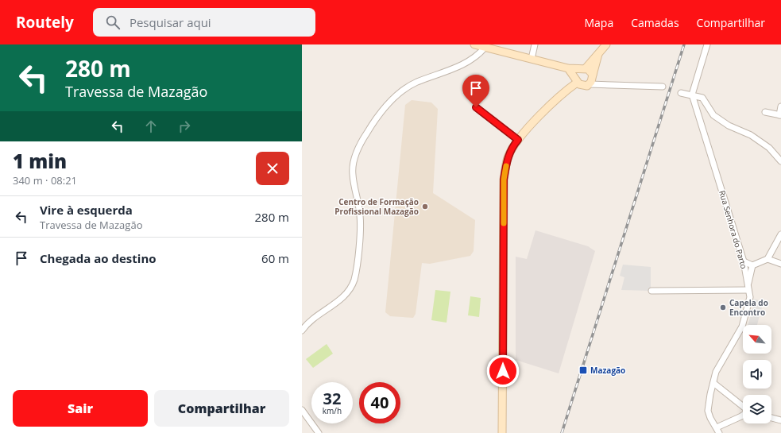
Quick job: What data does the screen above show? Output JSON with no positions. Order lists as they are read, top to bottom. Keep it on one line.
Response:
{"streets":{"street":["Rua Senhora do Parto"]},"places":{"other":["Centro de Formação Profissional Mazagão","Capela do Encontro"],"transit":["Mazagão"]},"north":"top left","page":{"header":"Routely","search":"Pesquisar aqui","nav":["Mapa","Camadas","Compartilhar"],"turn":["280 m","Travessa de Mazagão"],"heading":["1 min","340 m · 08:21"],"list":[{"name":"Vire à esquerda","note":"Travessa de Mazagão","value":"280 m"},{"name":"Chegada ao destino","value":"60 m"}],"speed":"32 km/h","limit":"40","buttons":["Sair","Compartilhar"]}}
